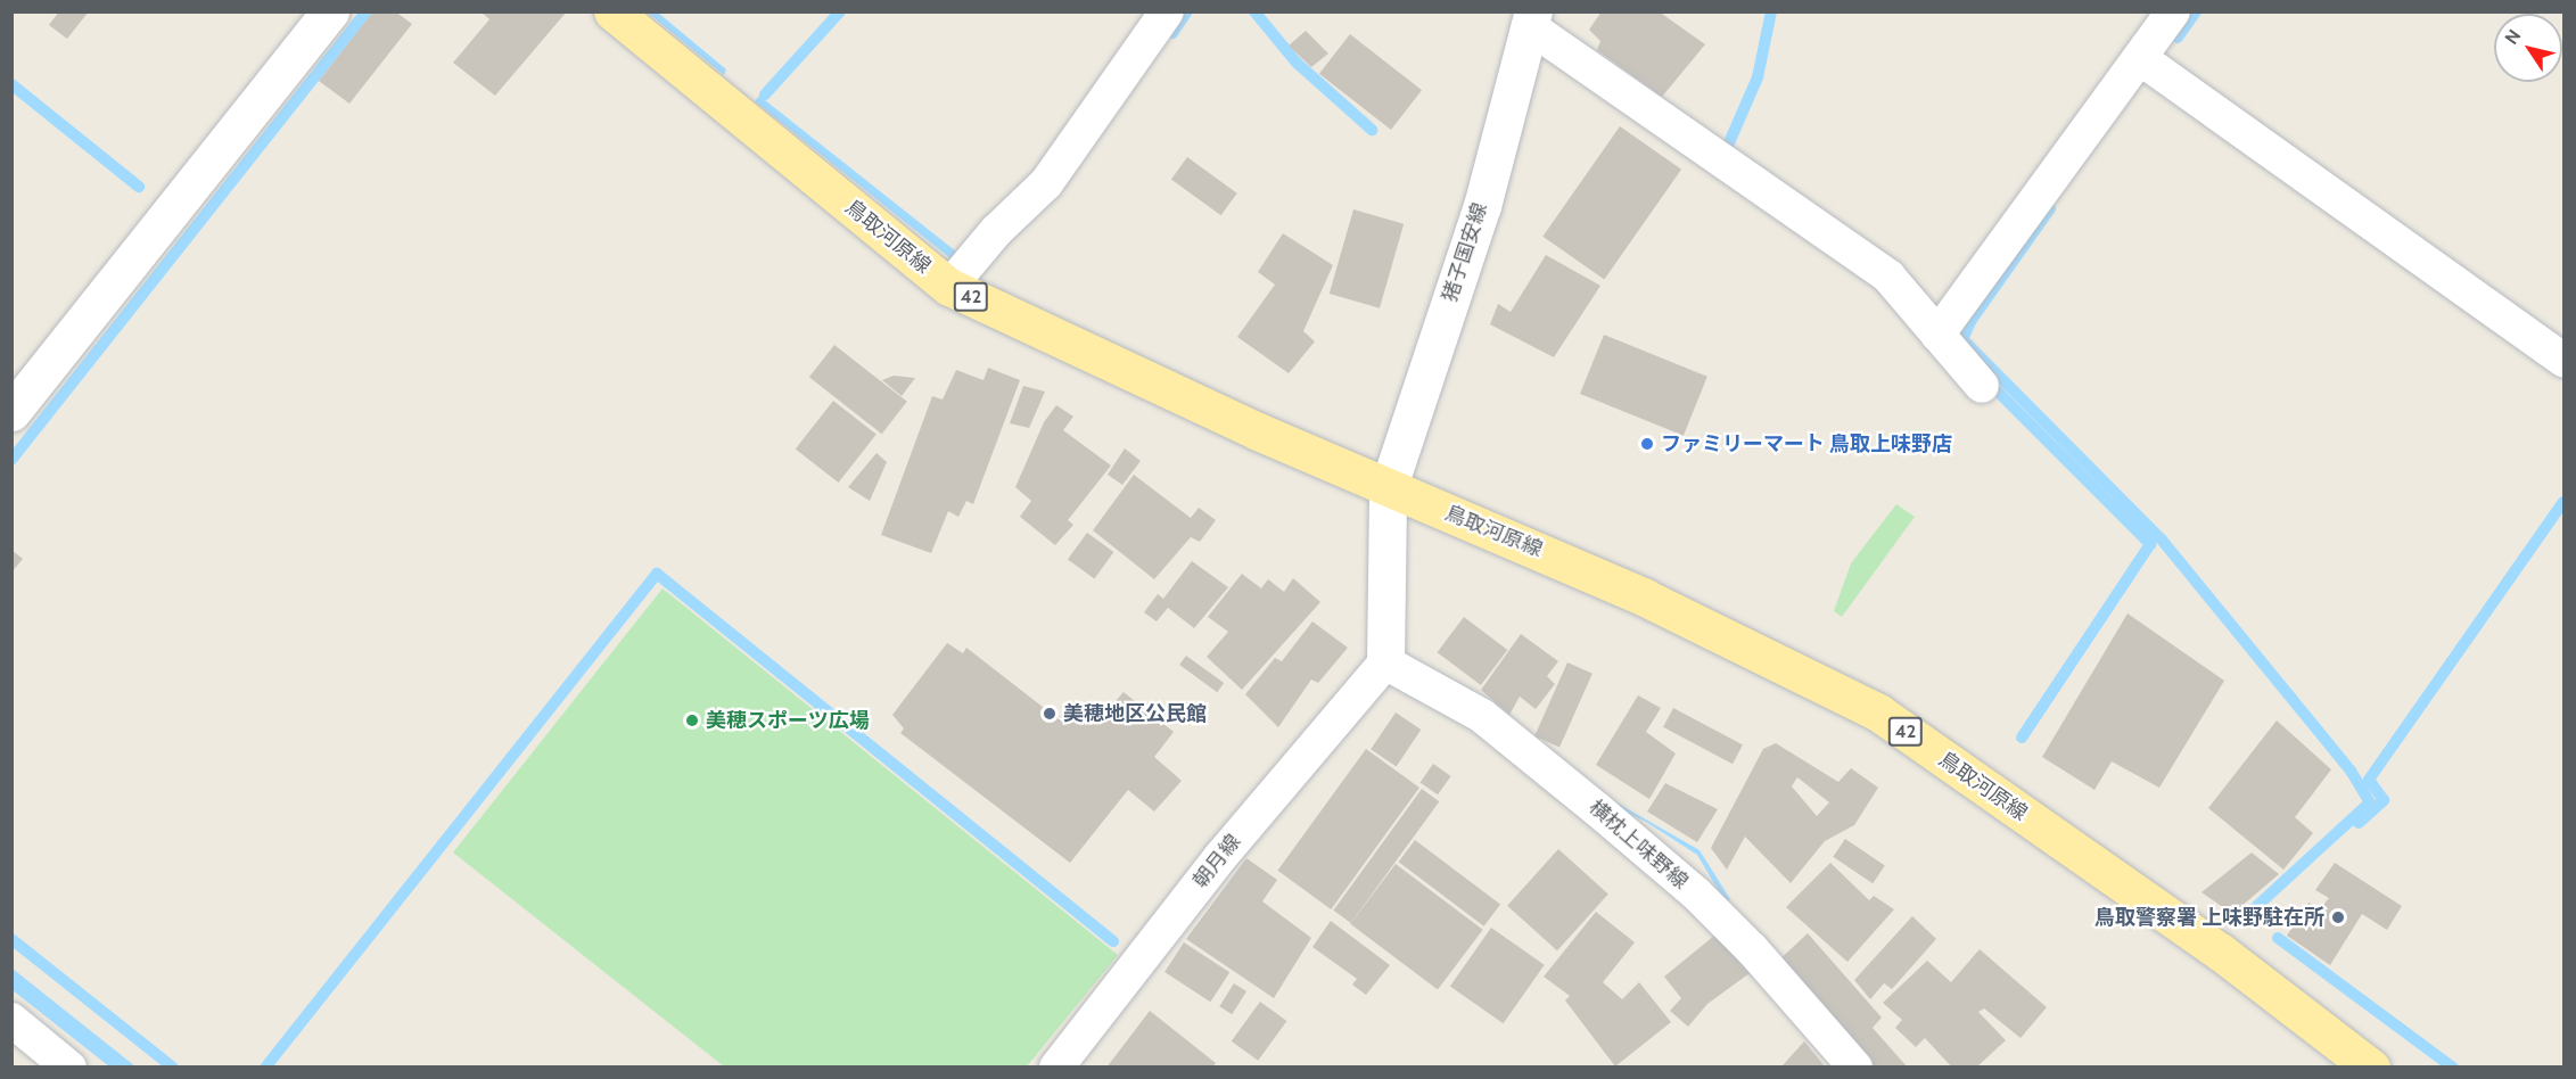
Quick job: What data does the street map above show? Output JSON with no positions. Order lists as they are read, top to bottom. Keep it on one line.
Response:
{"streets":{"main road":["鳥取河原線","42"],"street":["猪子国安線","横枕上味野線","朝月線"]},"crossings":[["鳥取河原線","猪子国安線"],["猪子国安線","横枕上味野線"],["猪子国安線","朝月線"],["横枕上味野線","朝月線"]],"places":["ファミリーマート 鳥取上味野店","美穂地区公民館","美穂スポーツ広場","鳥取警察署 上味野駐在所"],"north":"top left"}
